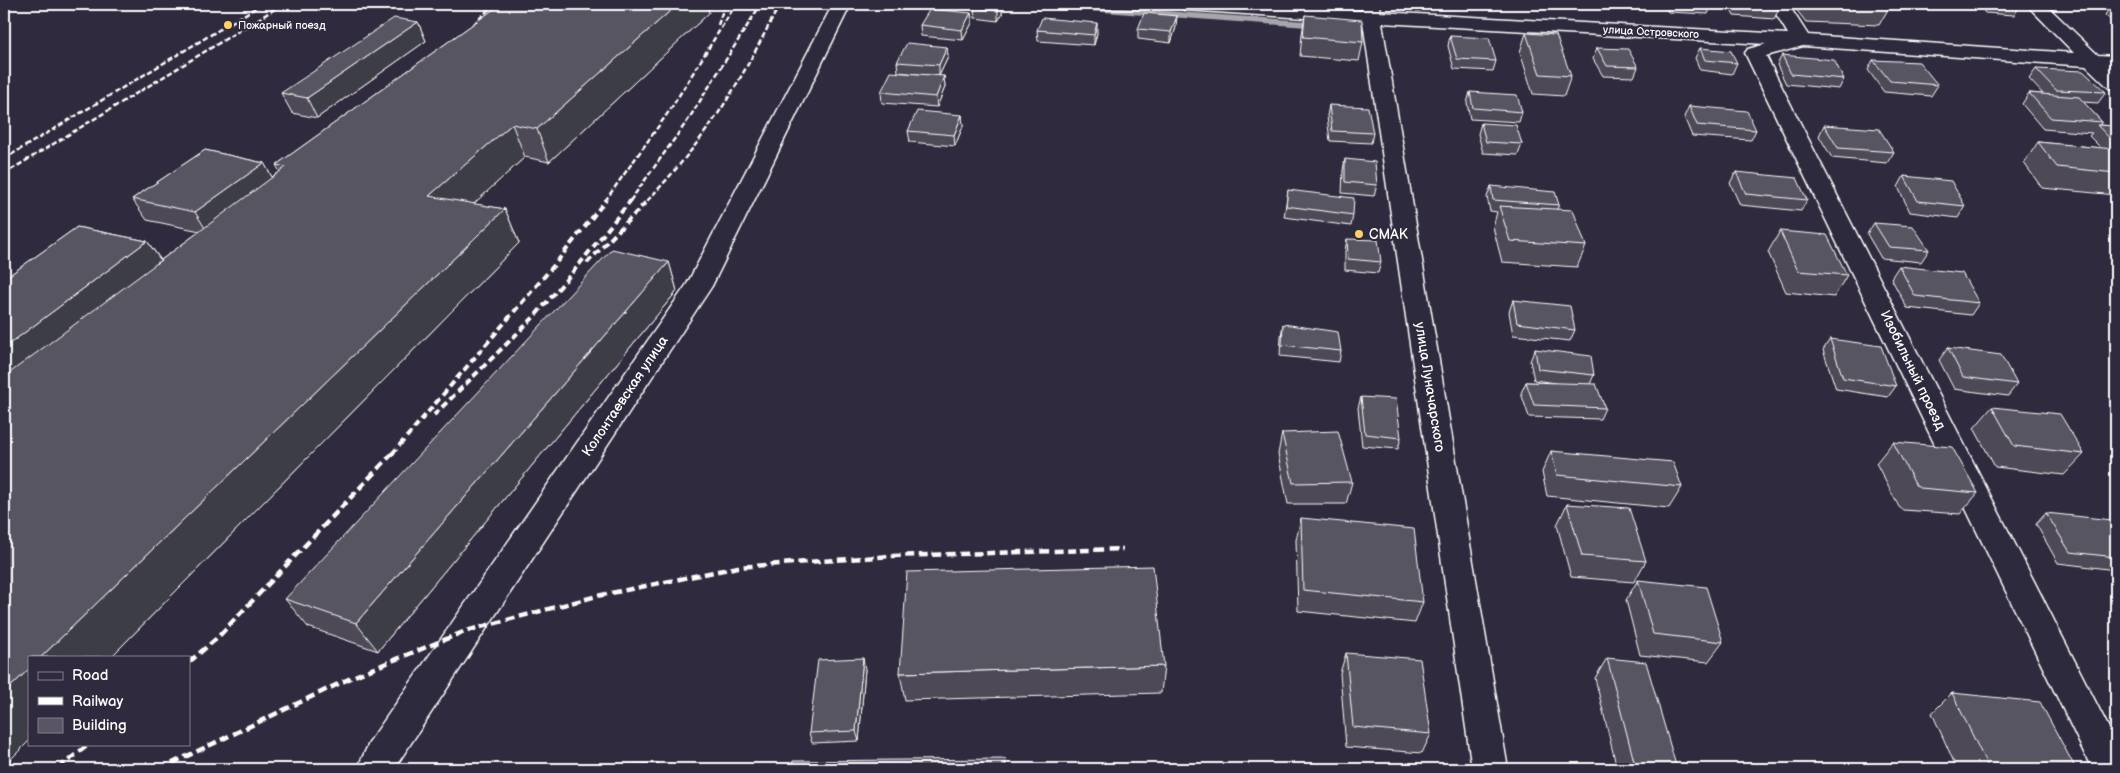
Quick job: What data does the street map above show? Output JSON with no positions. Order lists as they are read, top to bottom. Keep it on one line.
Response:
{"streets":{"street":["улица Островского","Изобильный проезд","улица Луначарского","Колонтаевская улица"]},"crossings":[["улица Островского","Изобильный проезд"],["улица Островского","улица Луначарского"]],"places":["Пожарный поезд","СМАК"],"legend":["Road","Railway","Building"]}
